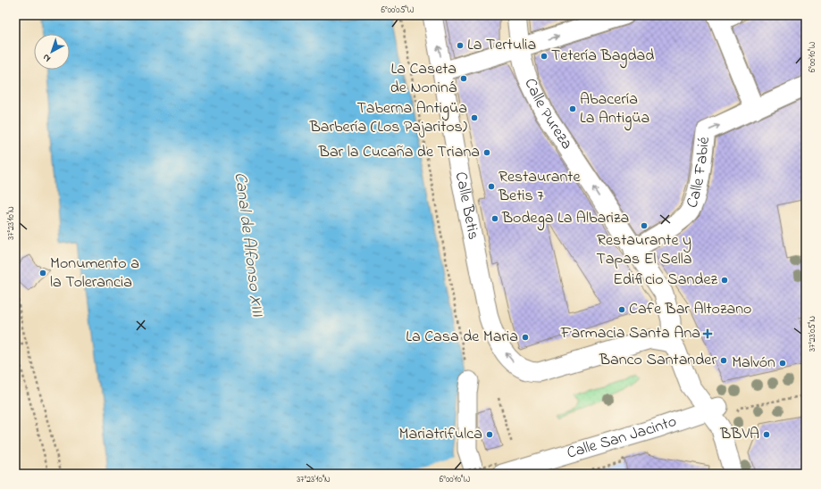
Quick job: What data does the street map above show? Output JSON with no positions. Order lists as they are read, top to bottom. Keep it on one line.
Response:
{"streets":{"street":["Calle Pureza","Calle Fabié","Calle Betis","Calle San Jacinto"]},"crossings":[["Calle Pureza","Calle Fabié"],["Calle Pureza","Calle Betis"],["Calle Pureza","Calle San Jacinto"]],"one_way":["Calle Pureza","Calle Fabié"],"water":["Canal de Alfonso XIII"],"places":{"other":["La Tertulia","Tetería Bagdad","La Caseta de Noniná","Abacería La Antigüa","Taberna Antigüa Barbería (Los Pajaritos)","Bar la Cucaña de Triana","Restaurante Betis 7","Bodega La Albariza","Restaurante y Tapas El Sella","Monumento a la Tolerancia","Edificio Sandez","Cafe Bar Altozano","La Casa de Maria","Banco Santander","Malvón","Mariatrifulca","BBVA"],"health":["Farmacia Santa Ana"]},"north":"bottom left","coordinates":["6°00'05\"W","6°00'10\"W","37°23'10\"N","37°23'05\"N"]}
